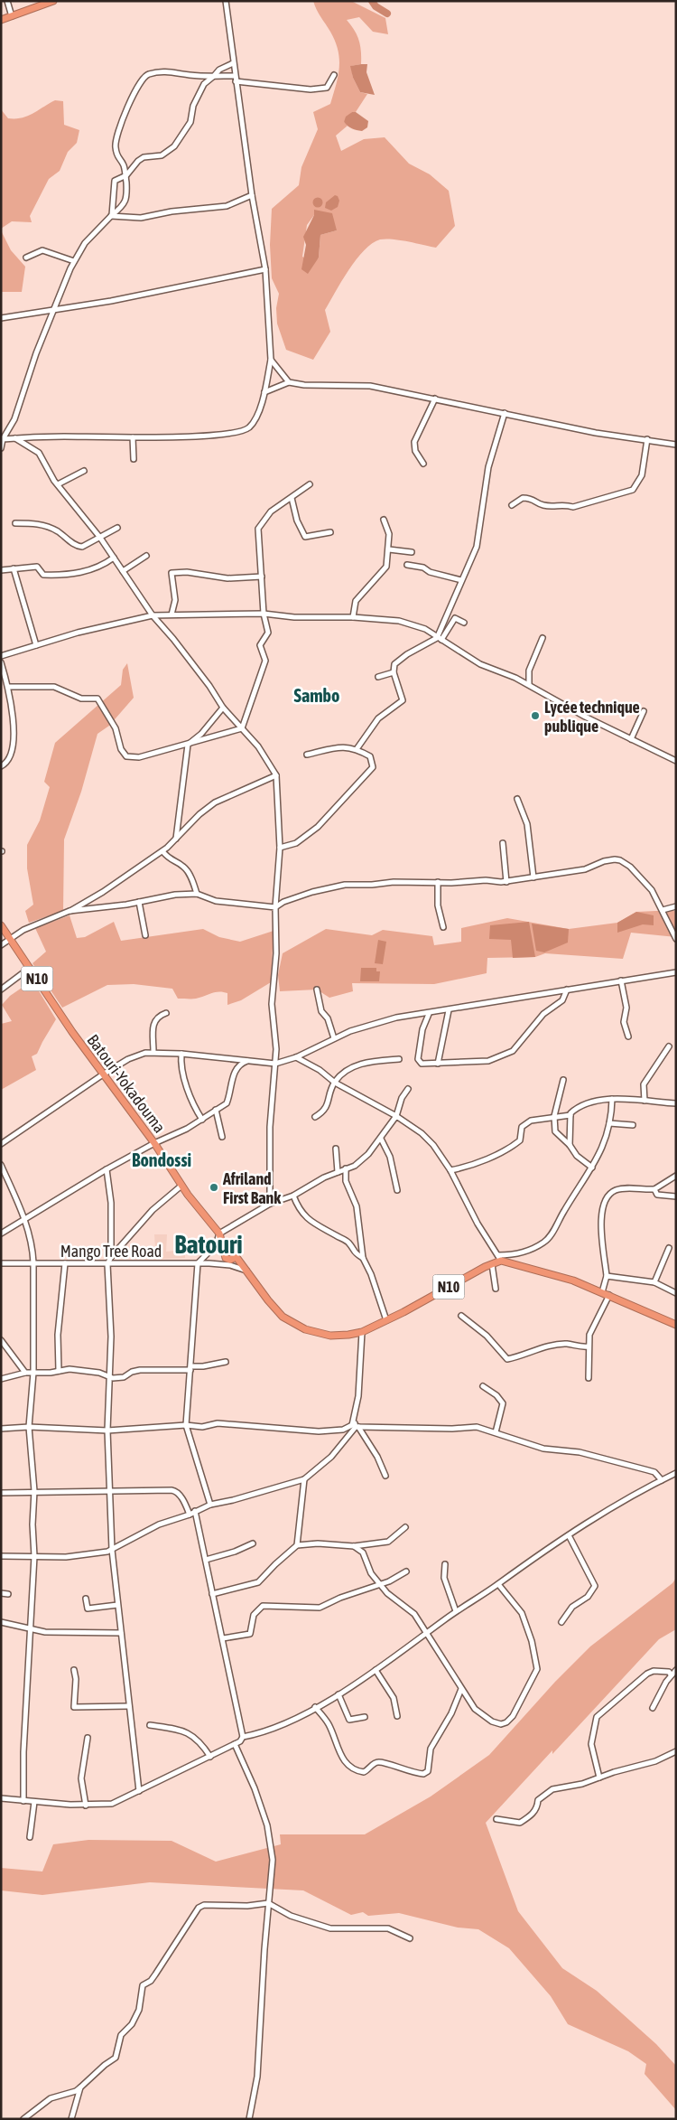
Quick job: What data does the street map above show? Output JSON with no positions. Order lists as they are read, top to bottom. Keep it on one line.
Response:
{"streets":{"highway":["N10","Batouri-Yokadouma"],"street":["Mango Tree Road"]},"crossings":[["N10","Batouri-Yokadouma"],["N10","Mango Tree Road"]],"districts":["Sambo","Bondossi","Batouri"],"places":["Lycée technique publique","Afriland First Bank"]}
